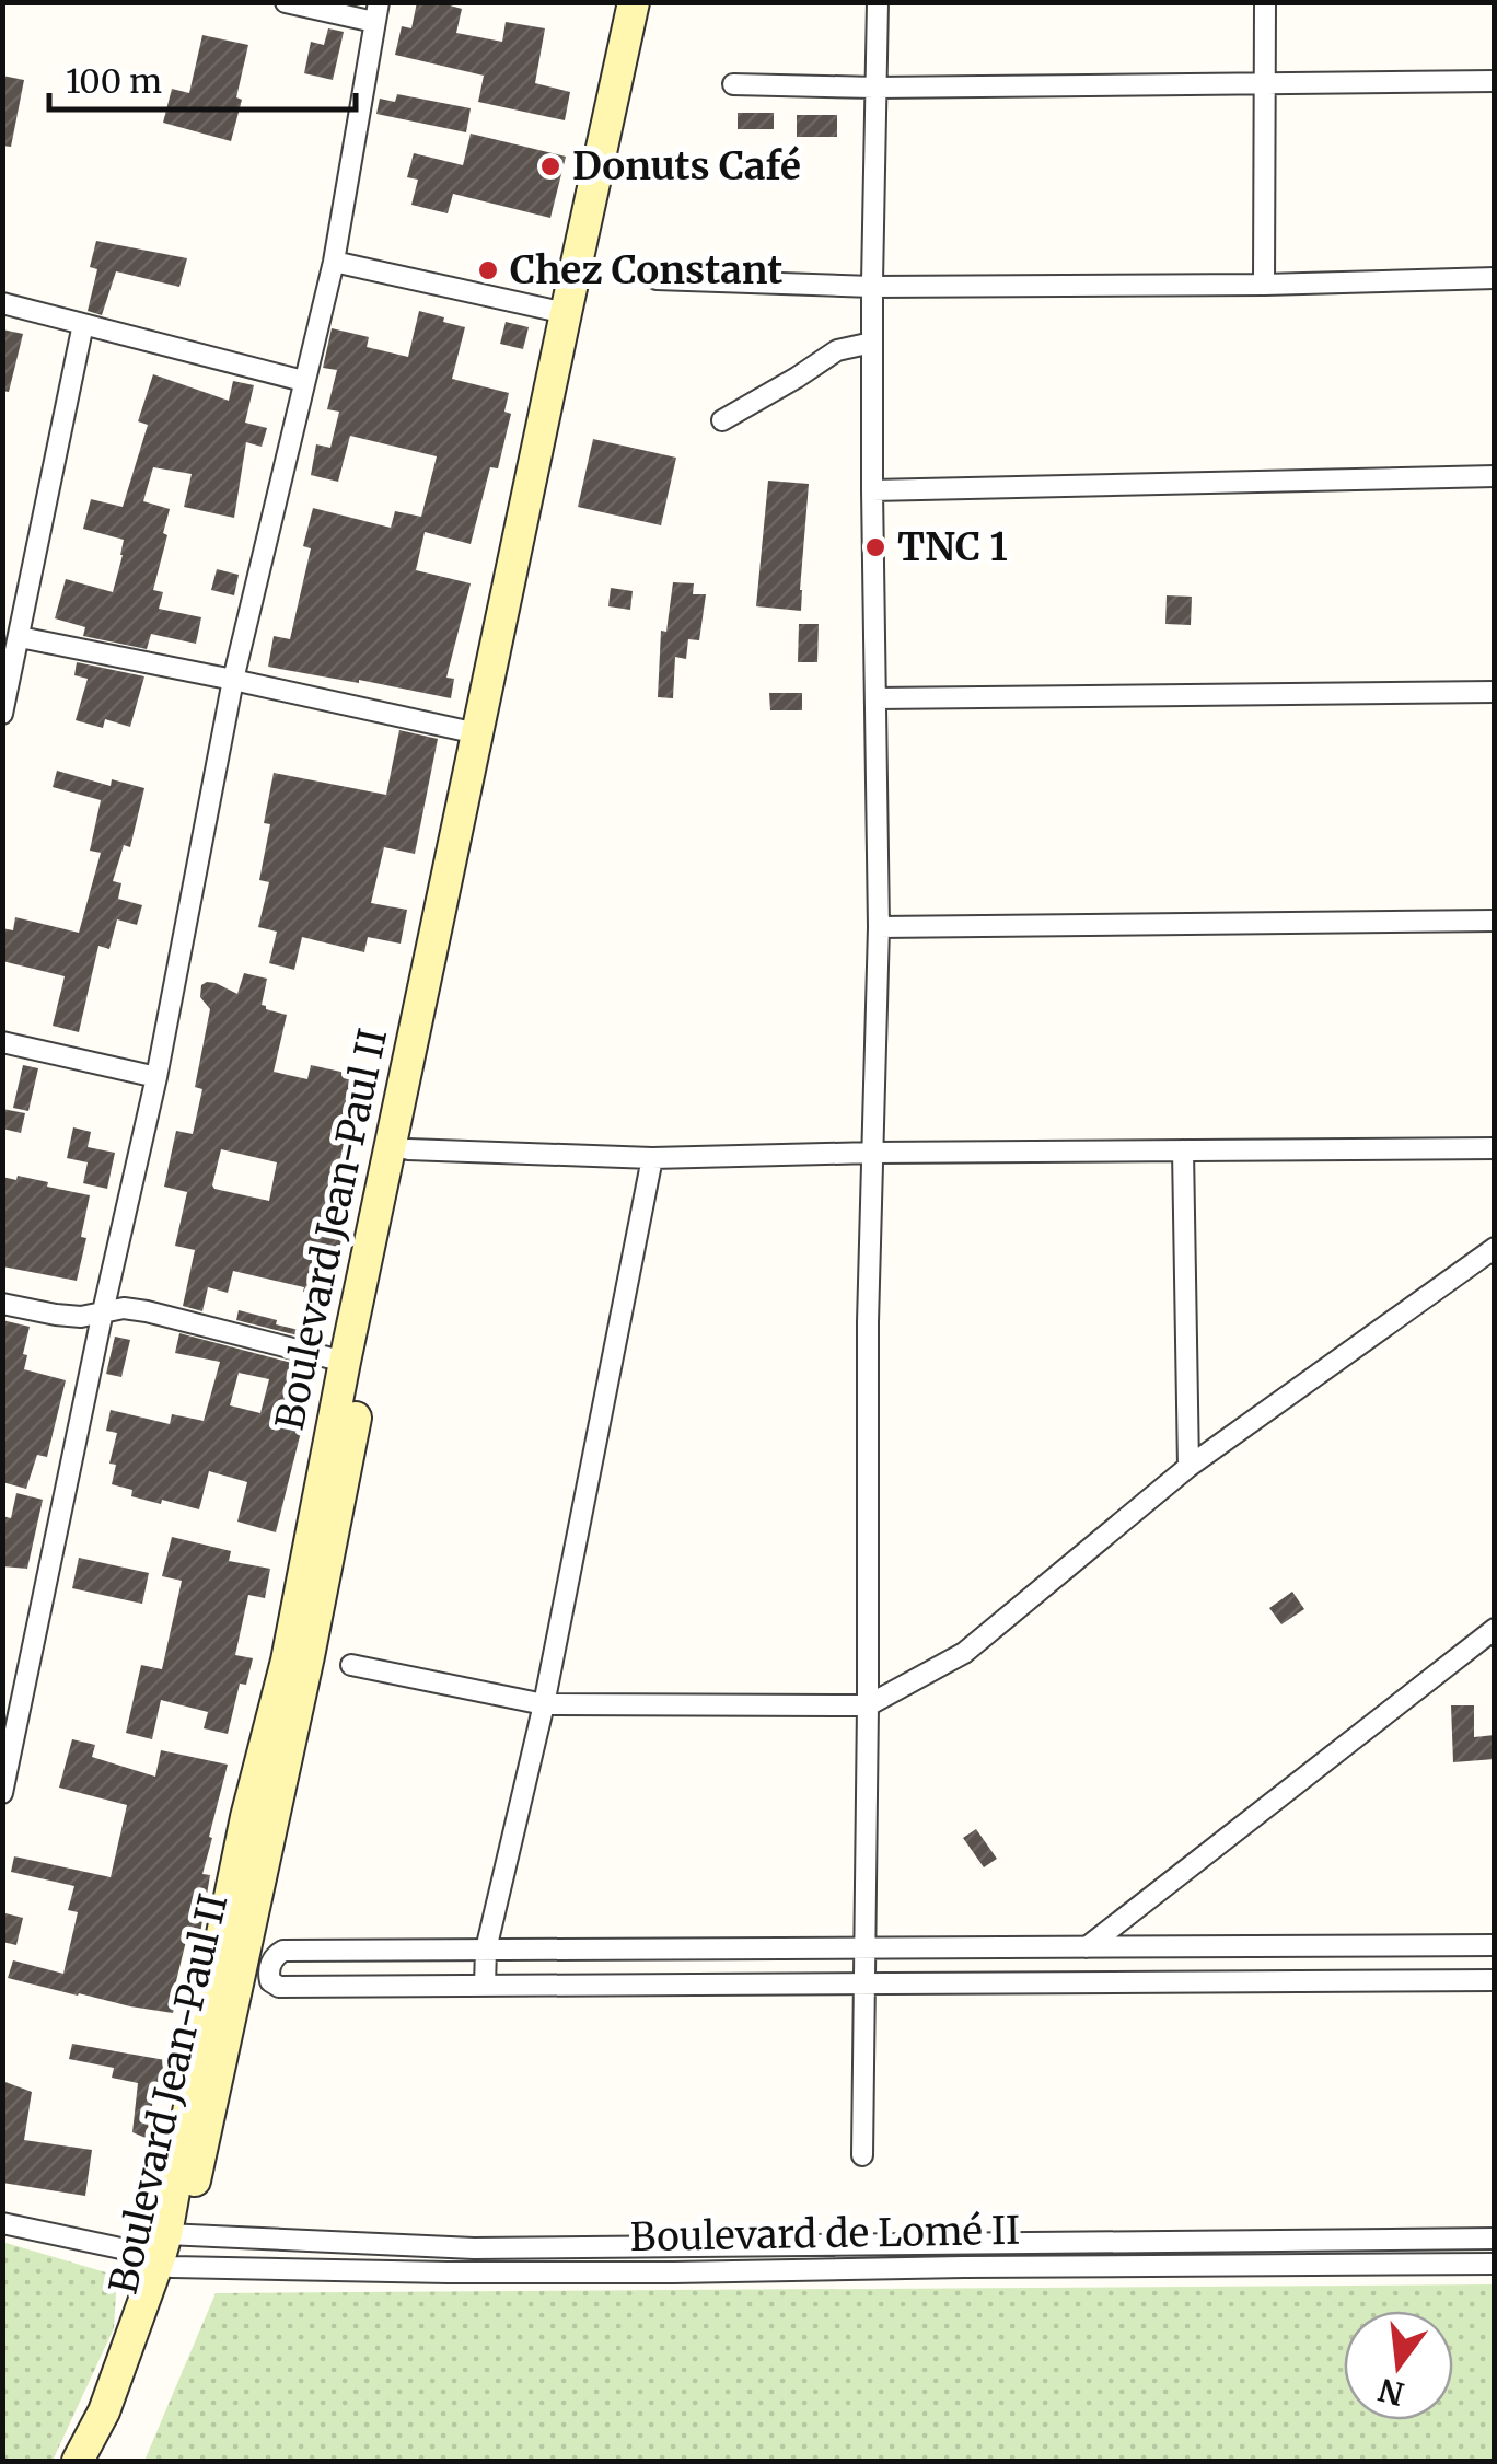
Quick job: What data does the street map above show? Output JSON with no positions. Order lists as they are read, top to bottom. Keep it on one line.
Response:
{"streets":{"main road":["Boulevard Jean-Paul II"],"street":["Boulevard de Lomé II"]},"crossings":[["Boulevard Jean-Paul II","Boulevard de Lomé II"]],"places":["Donuts Café","Chez Constant","TNC 1"],"scale_bar":"100 m","north":"bottom"}
